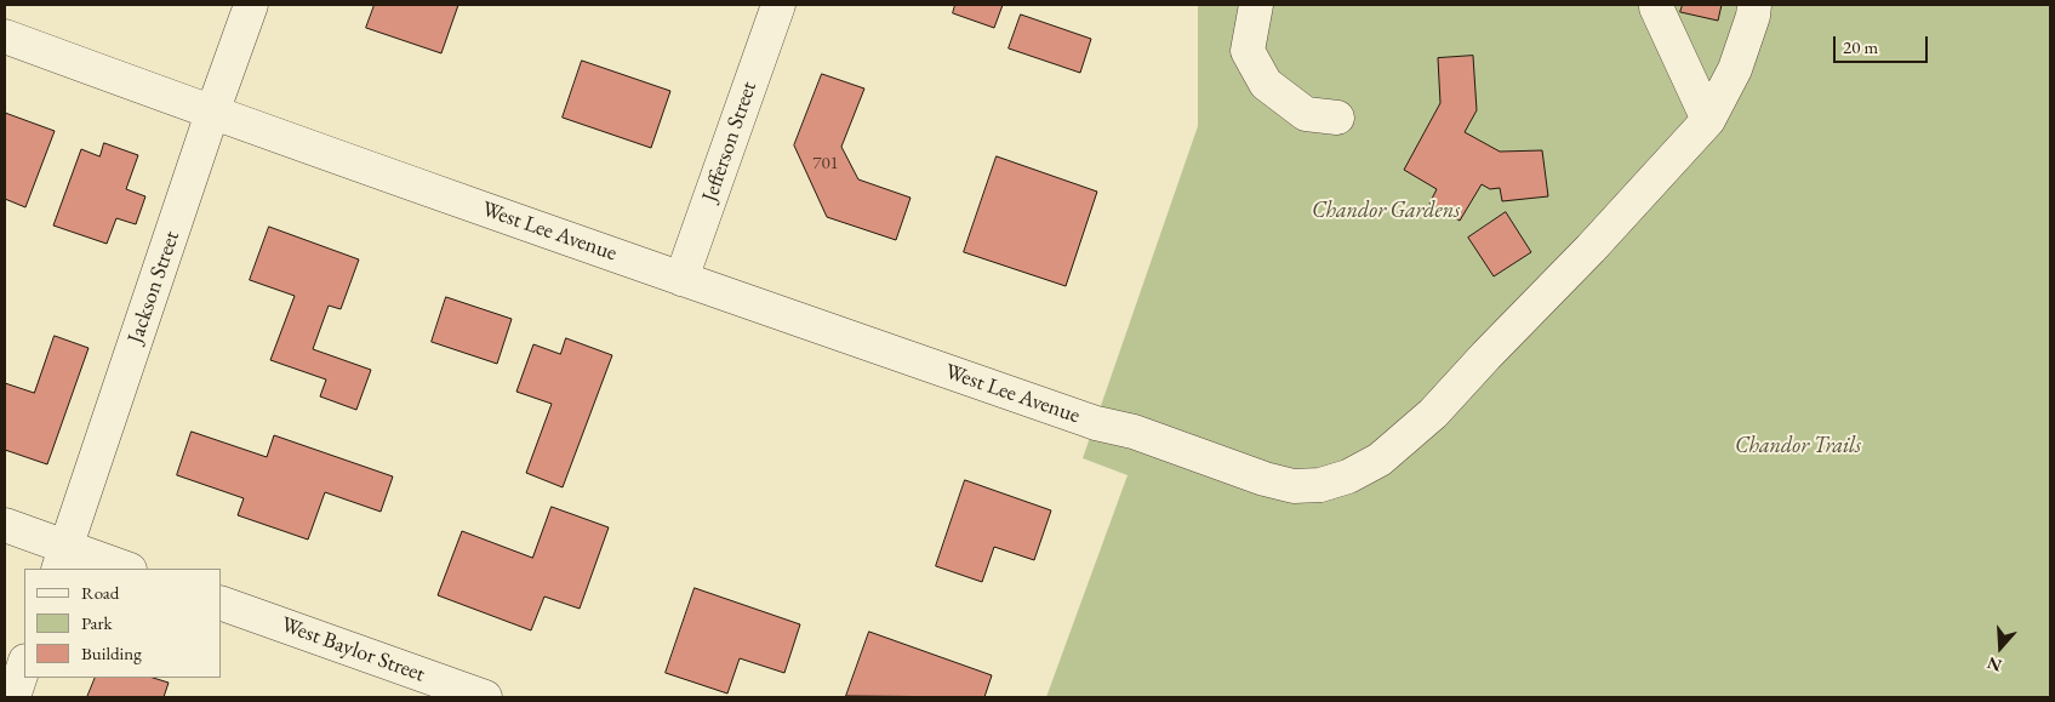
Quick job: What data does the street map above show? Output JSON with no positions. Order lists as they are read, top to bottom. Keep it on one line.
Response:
{"streets":{"street":["Jefferson Street","West Lee Avenue","Jackson Street","West Baylor Street"]},"crossings":[["Jefferson Street","West Lee Avenue"],["West Lee Avenue","Jackson Street"]],"parks":["Chandor Gardens","Chandor Trails"],"house_numbers":["701"],"legend":["Road","Park","Building"],"scale_bar":"20 m","north":"bottom"}
